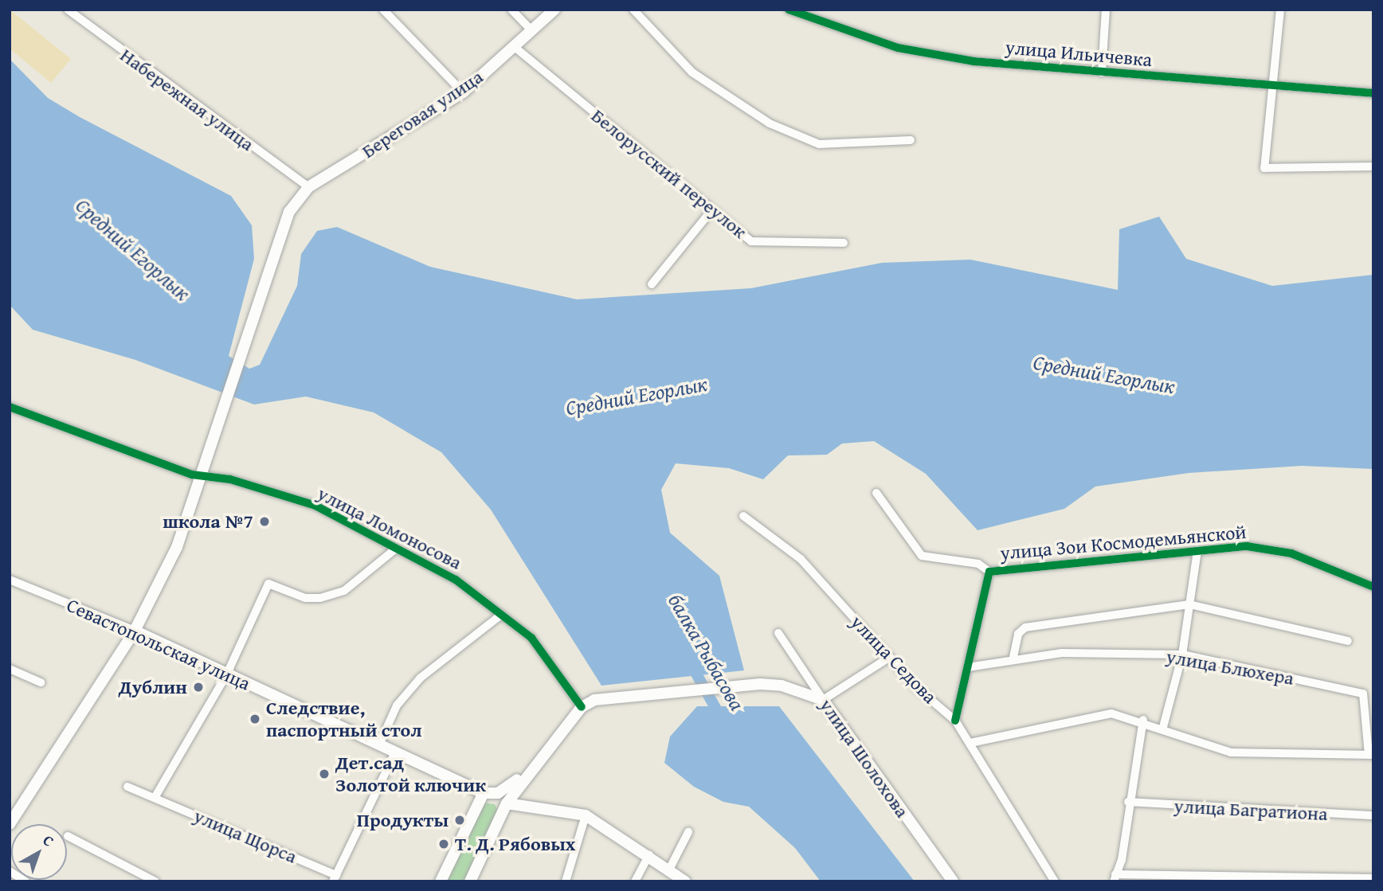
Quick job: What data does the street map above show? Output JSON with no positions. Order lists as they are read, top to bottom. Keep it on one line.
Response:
{"streets":{"main road":["Береговая улица","Севастопольская улица","улица Шолохова"],"street":["улица Ильичевка","Набережная улица","Белорусский переулок","улица Ломоносова","улица Зои Космодемьянской","улица Седова","улица Блюхера","улица Багратиона","улица Щорса"]},"crossings":[["Набережная улица","Береговая улица"],["Береговая улица","Белорусский переулок"],["улица Зои Космодемьянской","улица Седова"],["улица Зои Космодемьянской","улица Блюхера"]],"water":["Средний Егорлык","балка Рыбасова"],"places":["школа №7","Дублин","Следствие, паспортный стол","Дет.сад Золотой ключик","Продукты","Т. Д. Рябовых"],"north":"top right"}
